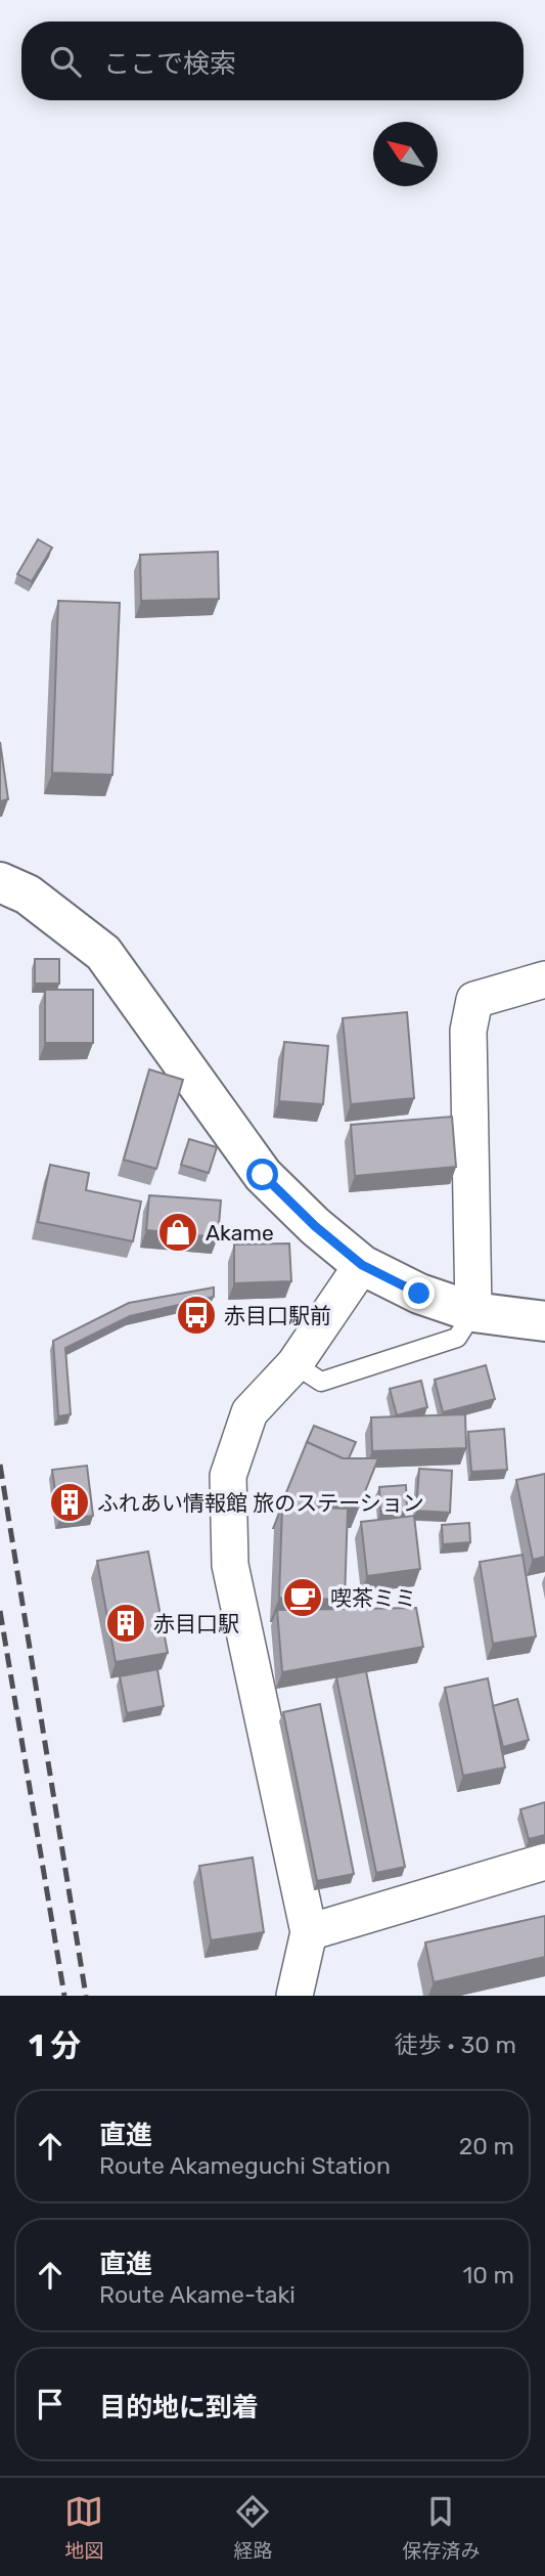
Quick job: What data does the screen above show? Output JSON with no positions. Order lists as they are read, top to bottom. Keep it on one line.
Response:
{"places":{"shop":["Akame"],"bus stop":["赤目口駅前"],"building":["ふれあい情報館 旅のステーション","赤目口駅"],"cafe":["喫茶ミミ"]},"north":"top left","page":{"search":"ここで検索","heading":["1 分","徒歩 · 30 m"],"list":[["直進","Route Akameguchi Station","20 m"],["直進","Route Akame-taki","10 m"],"目的地に到着"],"nav":["地図","経路","保存済み"]}}
